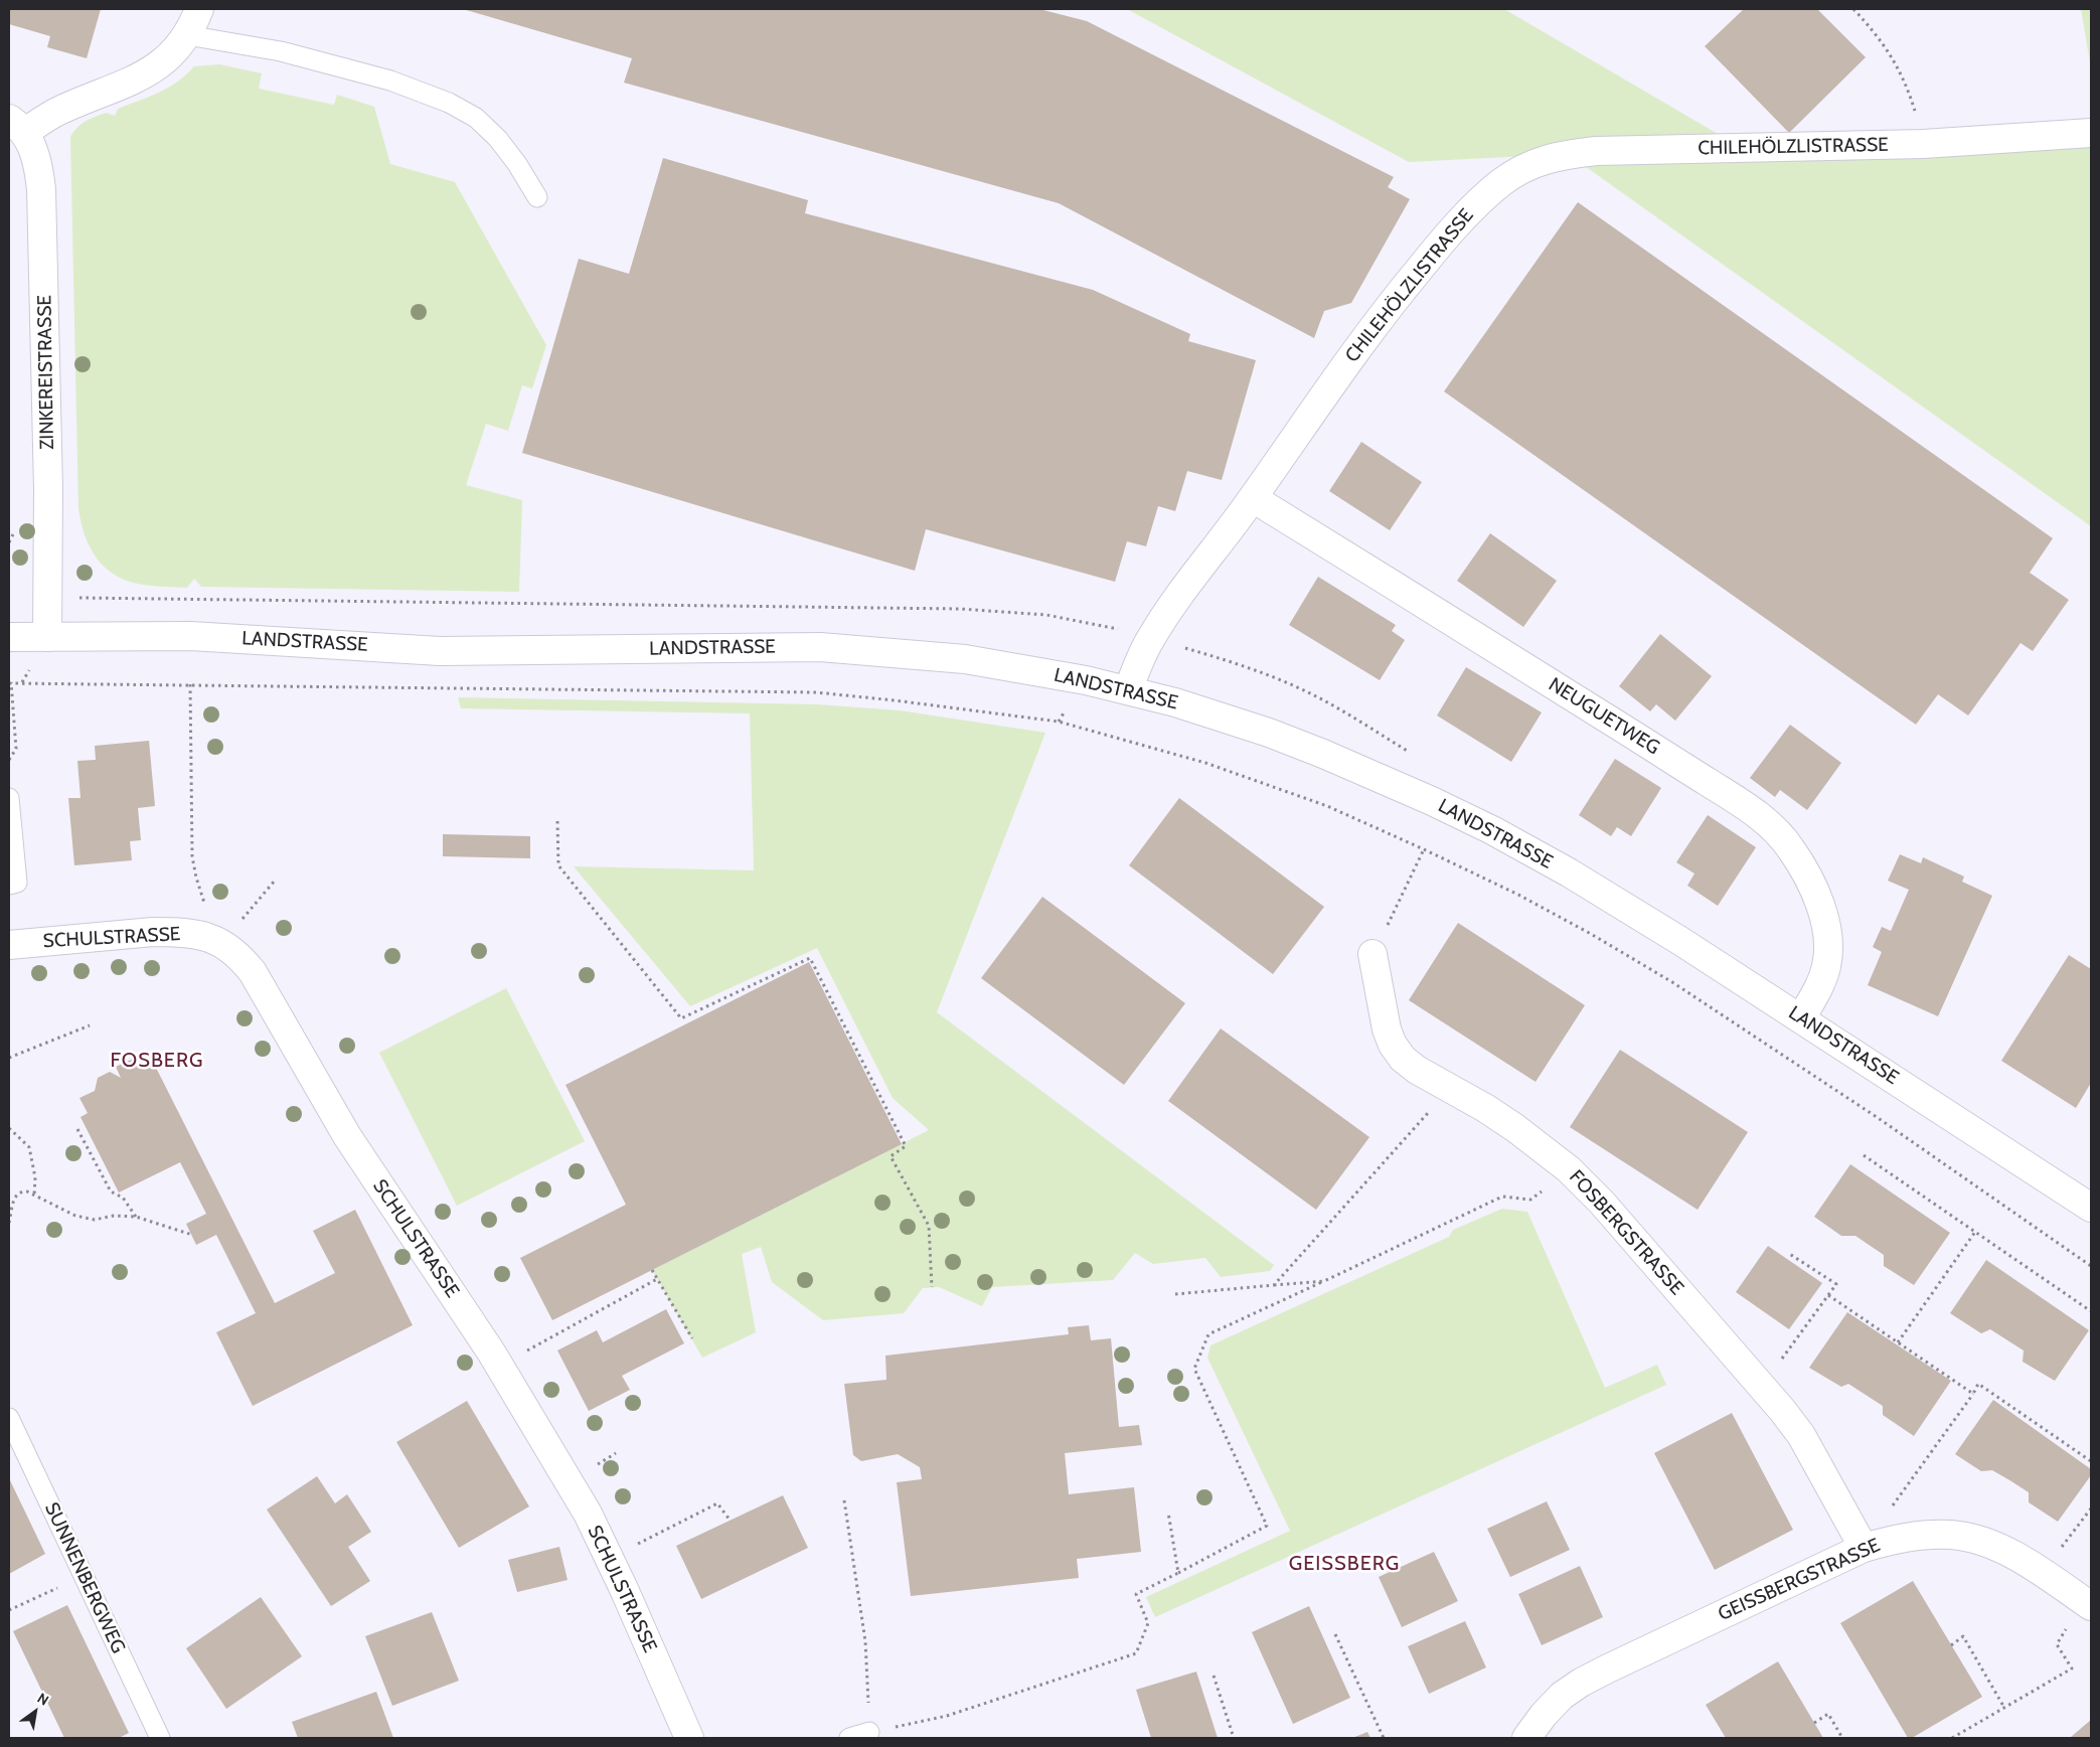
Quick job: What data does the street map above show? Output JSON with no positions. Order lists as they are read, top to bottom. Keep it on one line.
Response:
{"streets":{"street":["CHILEHÖLZLISTRASSE","ZINKEREISTRASSE","LANDSTRASSE","NEUGUETWEG","SCHULSTRASSE","FOSBERGSTRASSE","GEISSBERGSTRASSE"],"lane":["SUNNENBERGWEG"]},"crossings":[["CHILEHÖLZLISTRASSE","LANDSTRASSE"],["CHILEHÖLZLISTRASSE","NEUGUETWEG"],["ZINKEREISTRASSE","LANDSTRASSE"],["LANDSTRASSE","NEUGUETWEG"],["FOSBERGSTRASSE","GEISSBERGSTRASSE"]],"districts":["FOSBERG","GEISSBERG"],"north":"top right"}
